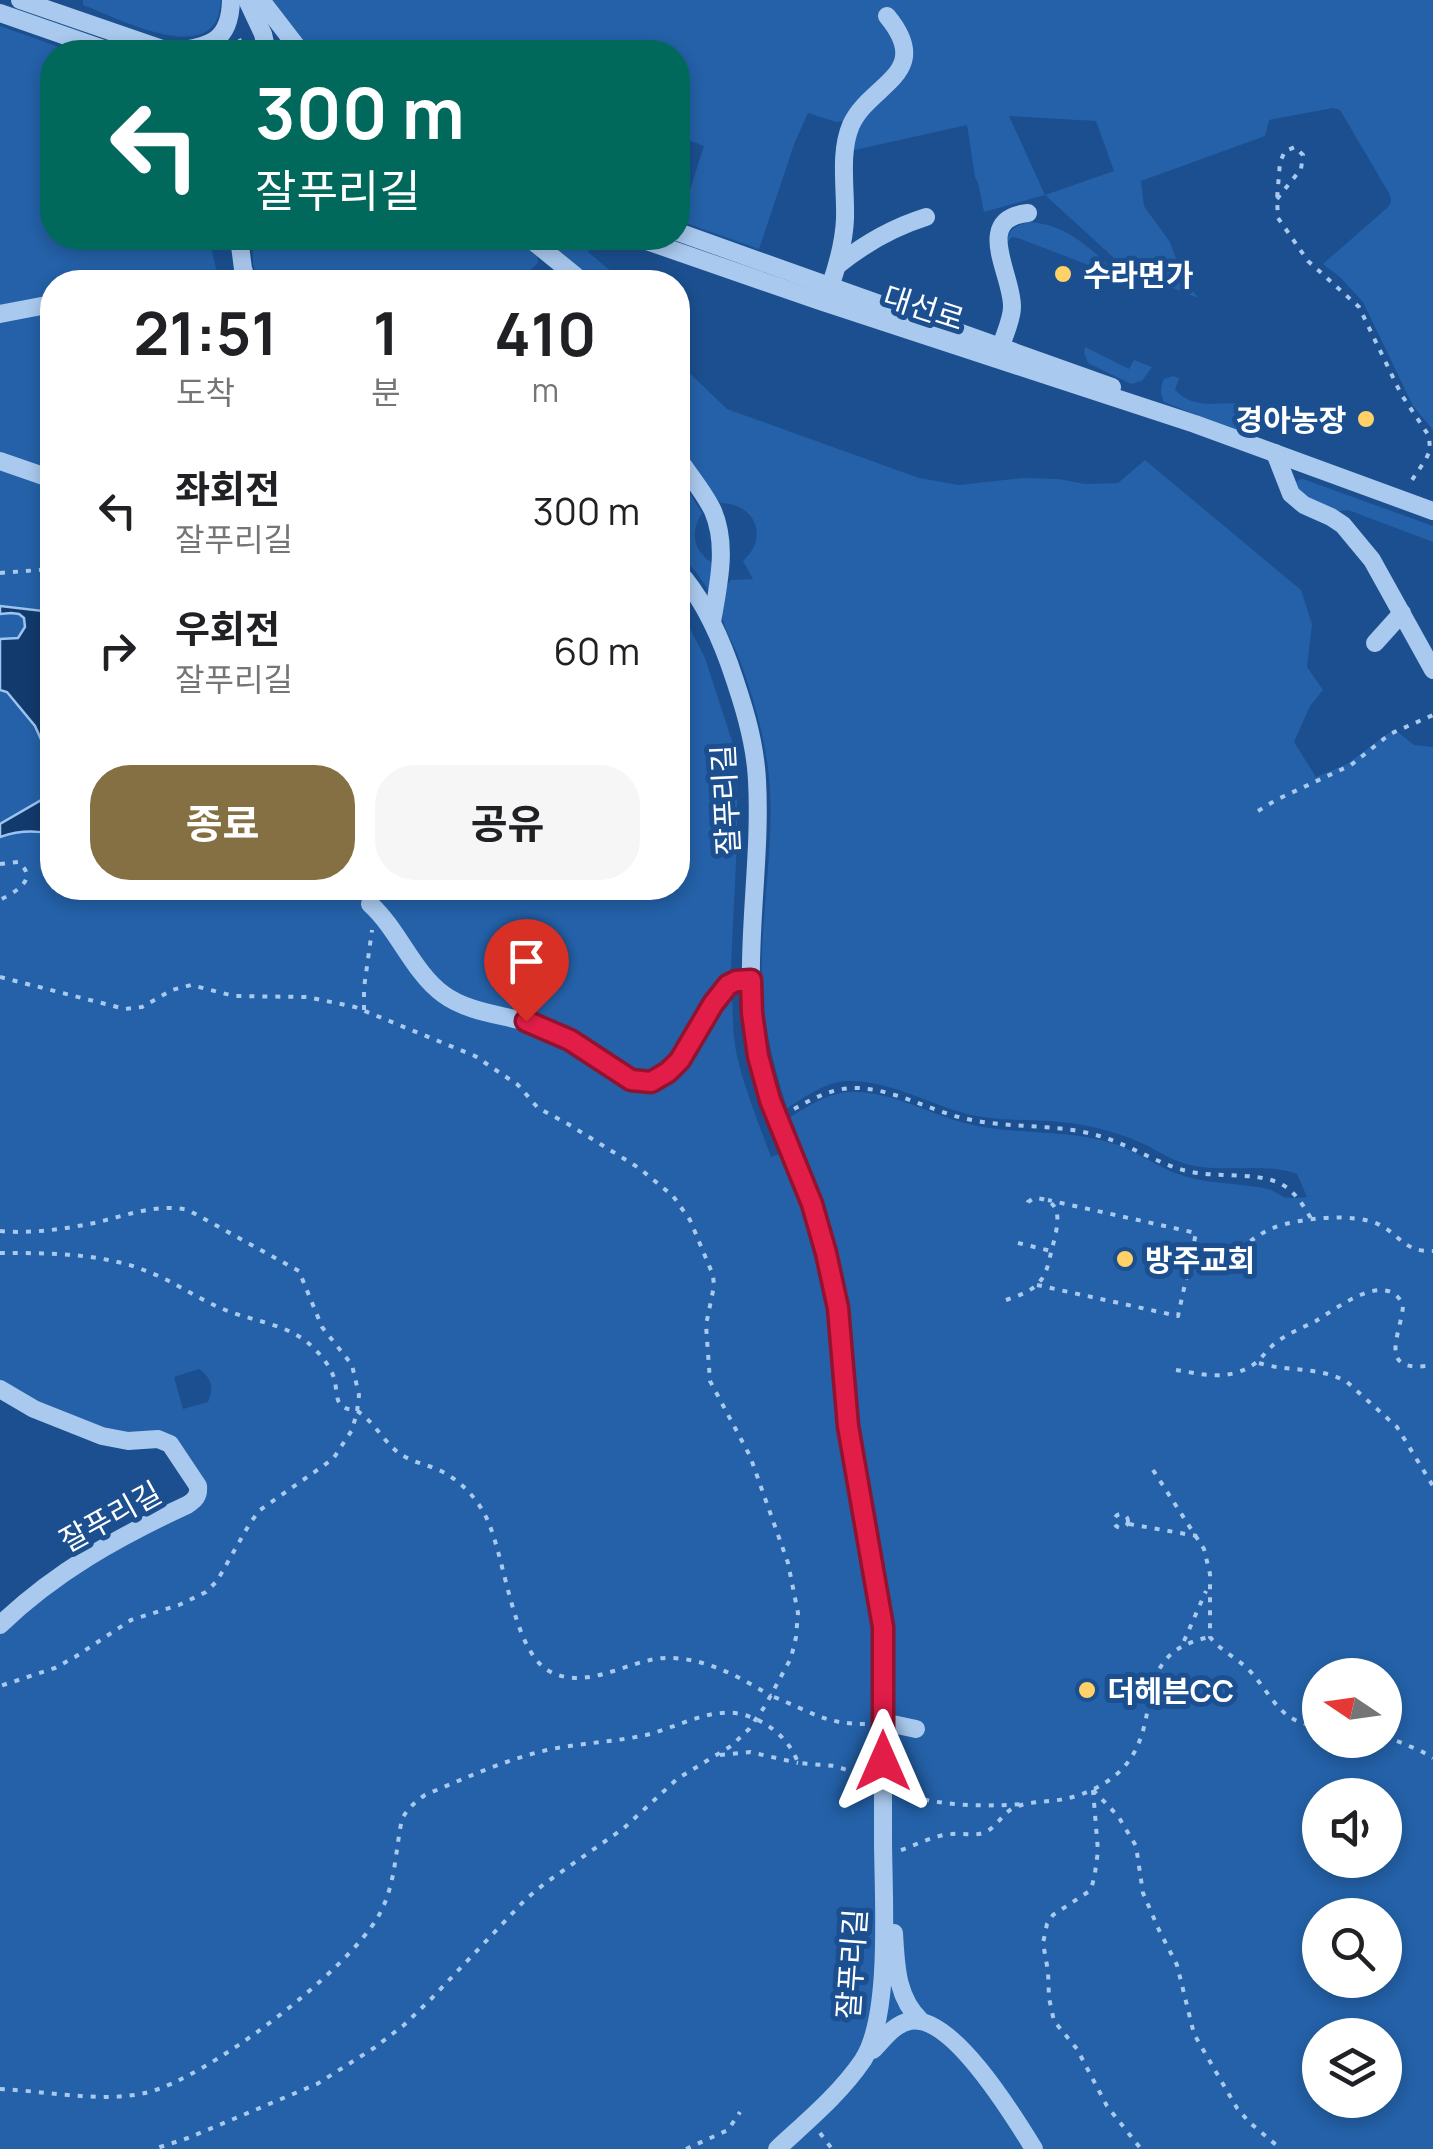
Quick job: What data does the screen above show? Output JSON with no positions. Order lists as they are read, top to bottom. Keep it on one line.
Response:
{"streets":{"street":["대선로","잘푸리길"]},"places":["수라면가","경아농장","방주교회","더헤븐CC"],"north":"left","page":{"turn":["300 m","잘푸리길"],"eta":["21:51","도착","1","분","410","m"],"list":[{"name":"좌회전","note":"잘푸리길","value":"300 m"},{"name":"우회전","note":"잘푸리길","value":"60 m"}],"buttons":["종료","공유"]}}
